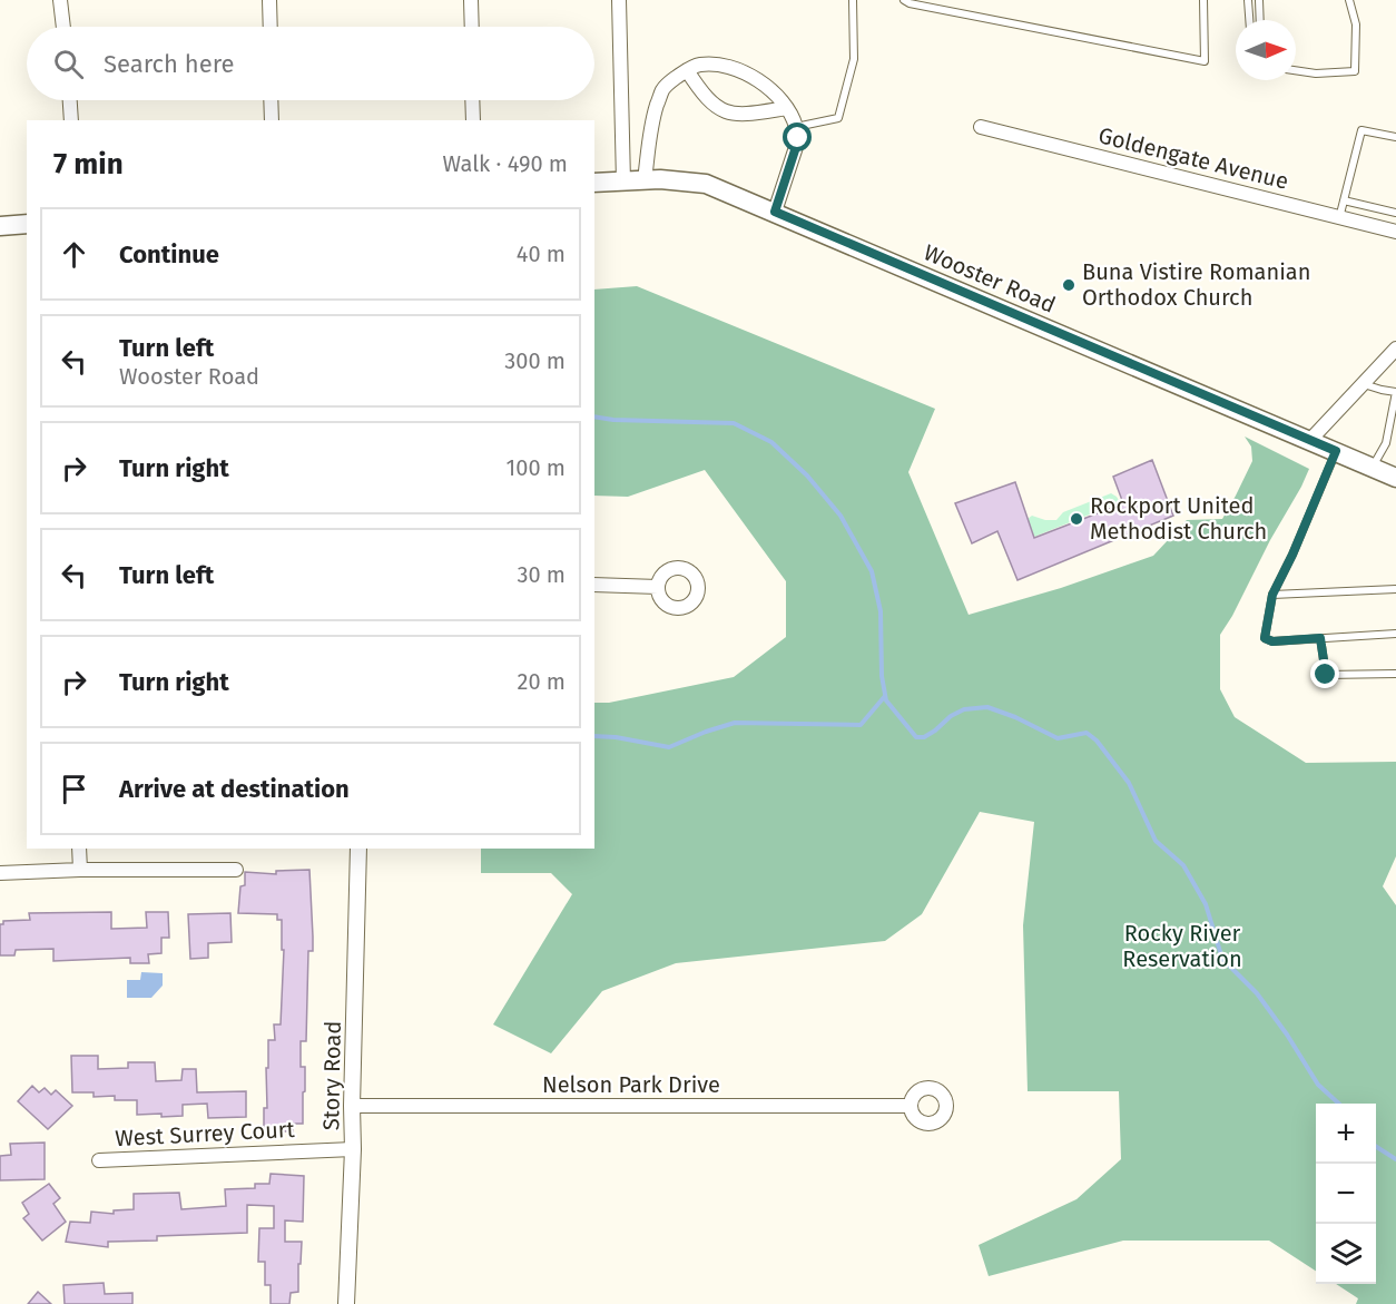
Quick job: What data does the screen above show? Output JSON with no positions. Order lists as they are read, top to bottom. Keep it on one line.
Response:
{"streets":{"main road":["Wooster Road"],"street":["Goldengate Avenue","Story Road","Nelson Park Drive","West Surrey Court"]},"crossings":[["Story Road","Nelson Park Drive"],["Story Road","West Surrey Court"]],"parks":["Rocky River Reservation"],"places":["Buna Vistire Romanian Orthodox Church","Rockport United Methodist Church"],"north":"right","page":{"search":"Search here","heading":["7 min","Walk · 490 m"],"list":[["Continue","40 m"],["Turn left","Wooster Road","300 m"],["Turn right","100 m"],["Turn left","30 m"],["Turn right","20 m"],"Arrive at destination"],"map_buttons":["+","−"]}}
